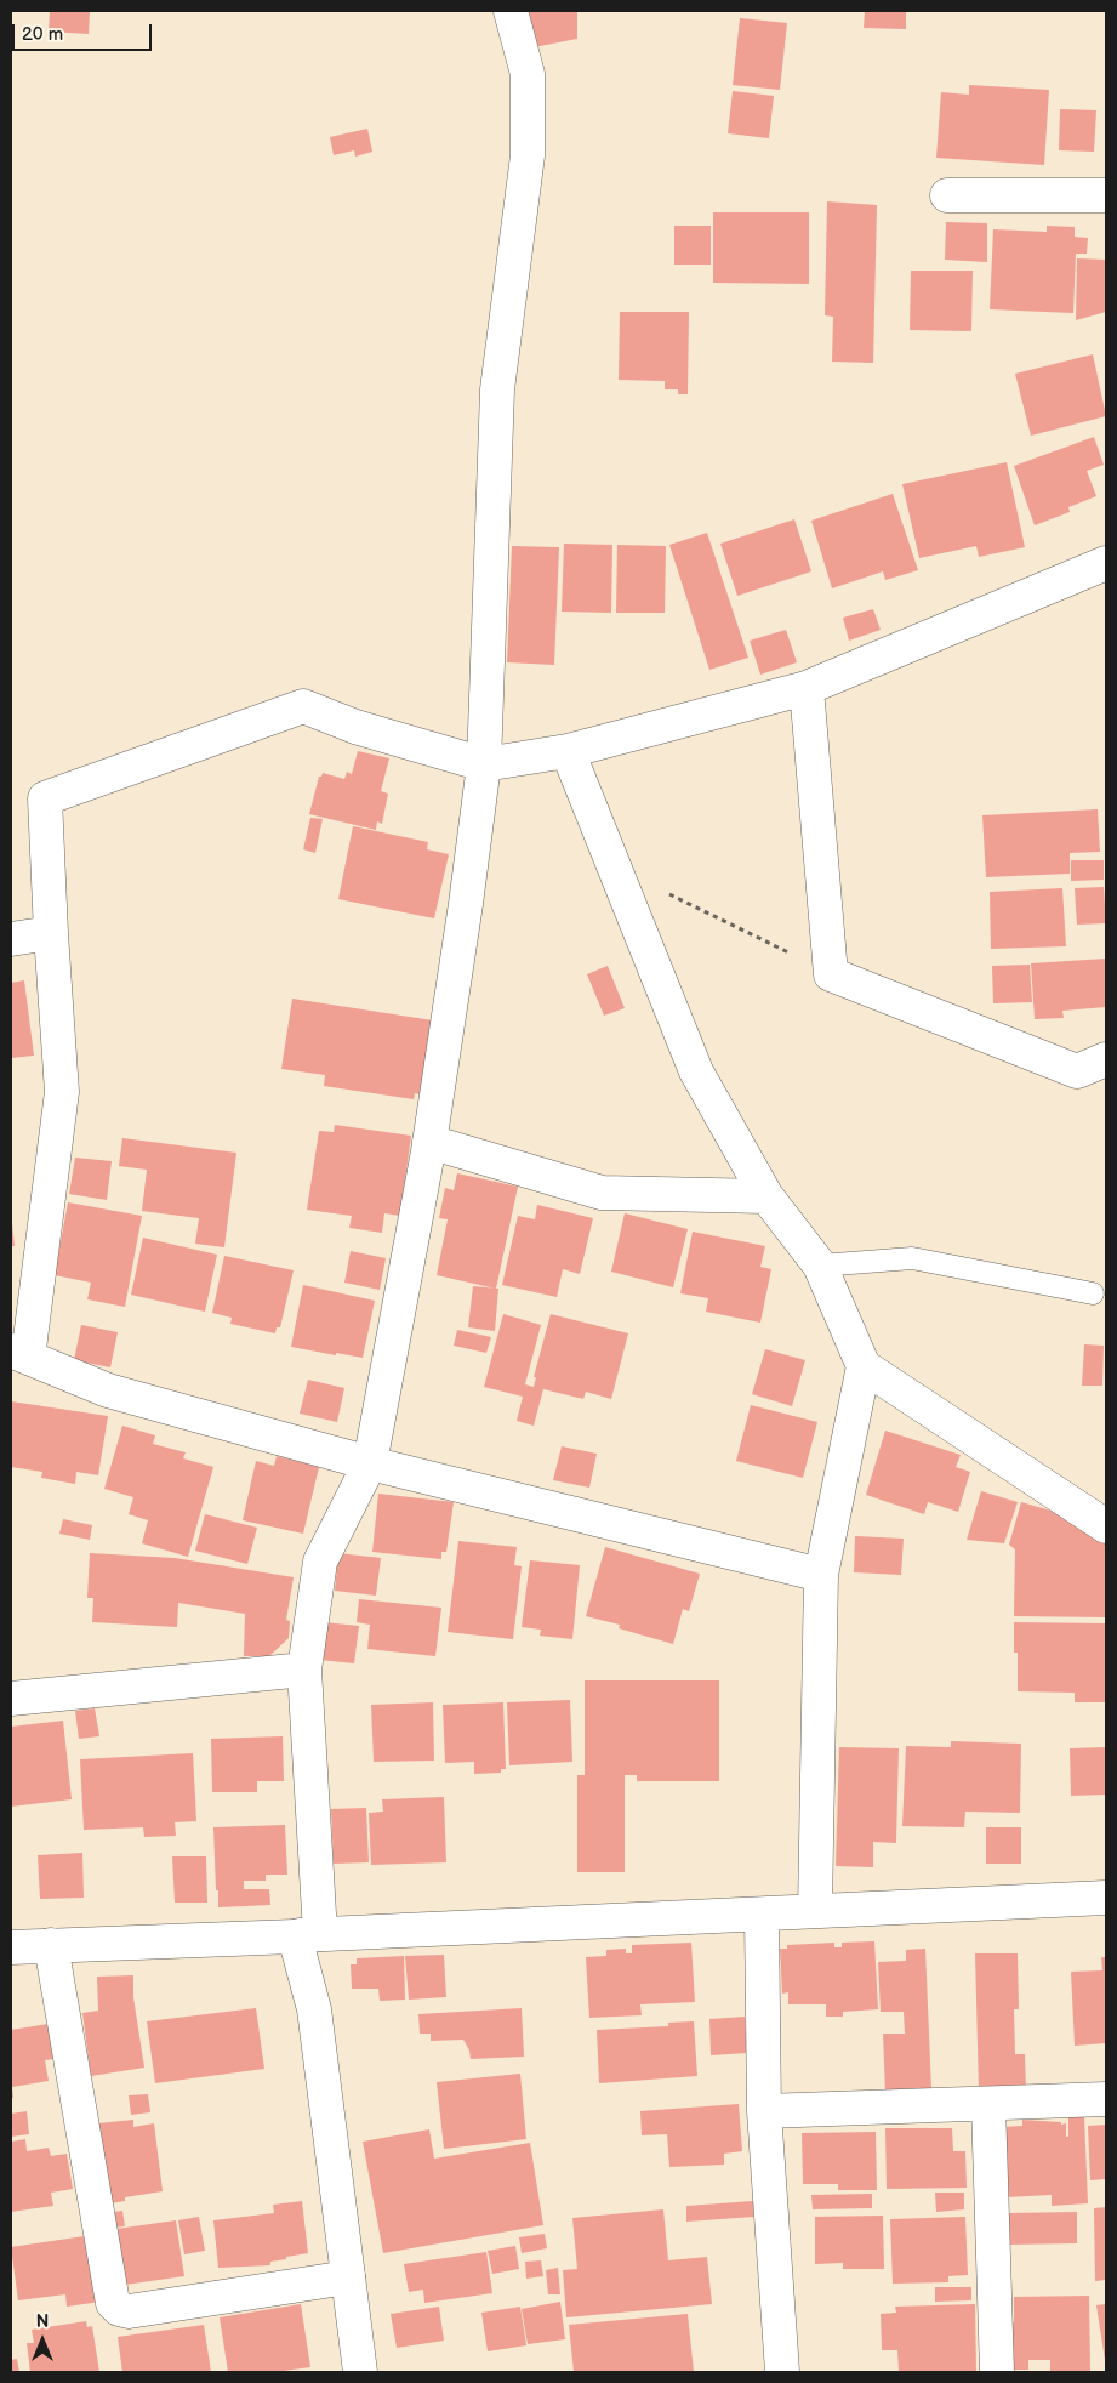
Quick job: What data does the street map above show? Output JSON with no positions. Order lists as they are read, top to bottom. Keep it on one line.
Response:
{"scale_bar":"20 m","north":"top"}
